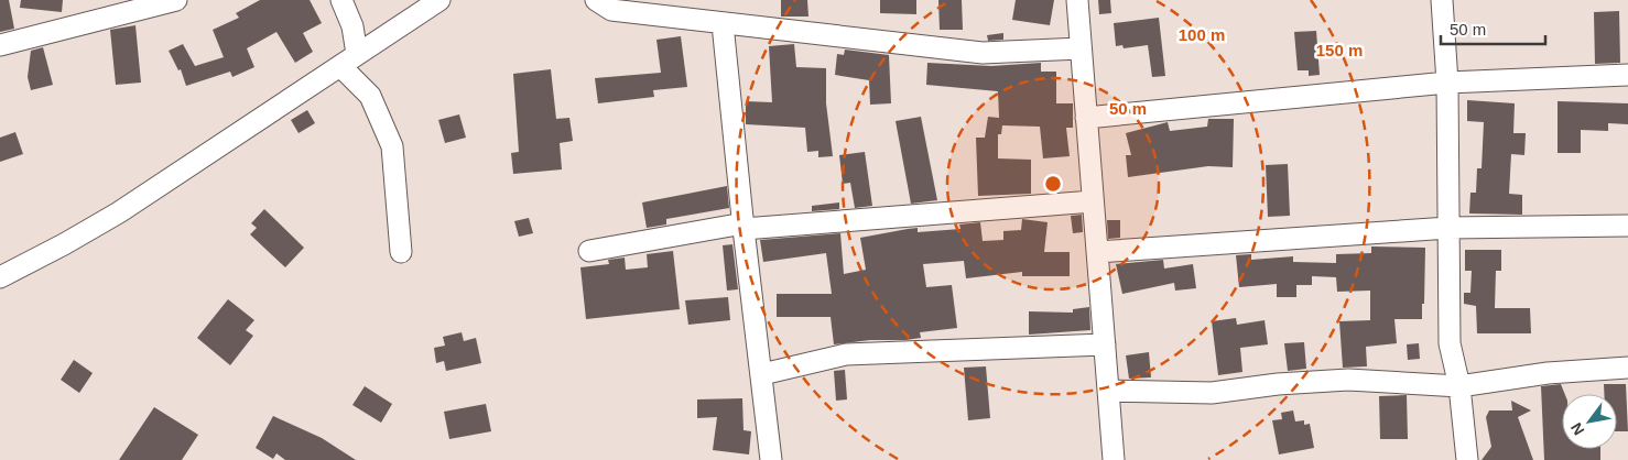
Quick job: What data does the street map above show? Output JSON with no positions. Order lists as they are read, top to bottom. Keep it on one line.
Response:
{"scale_bar":"50 m","north":"bottom left","rings":["100 m","150 m","50 m"]}
